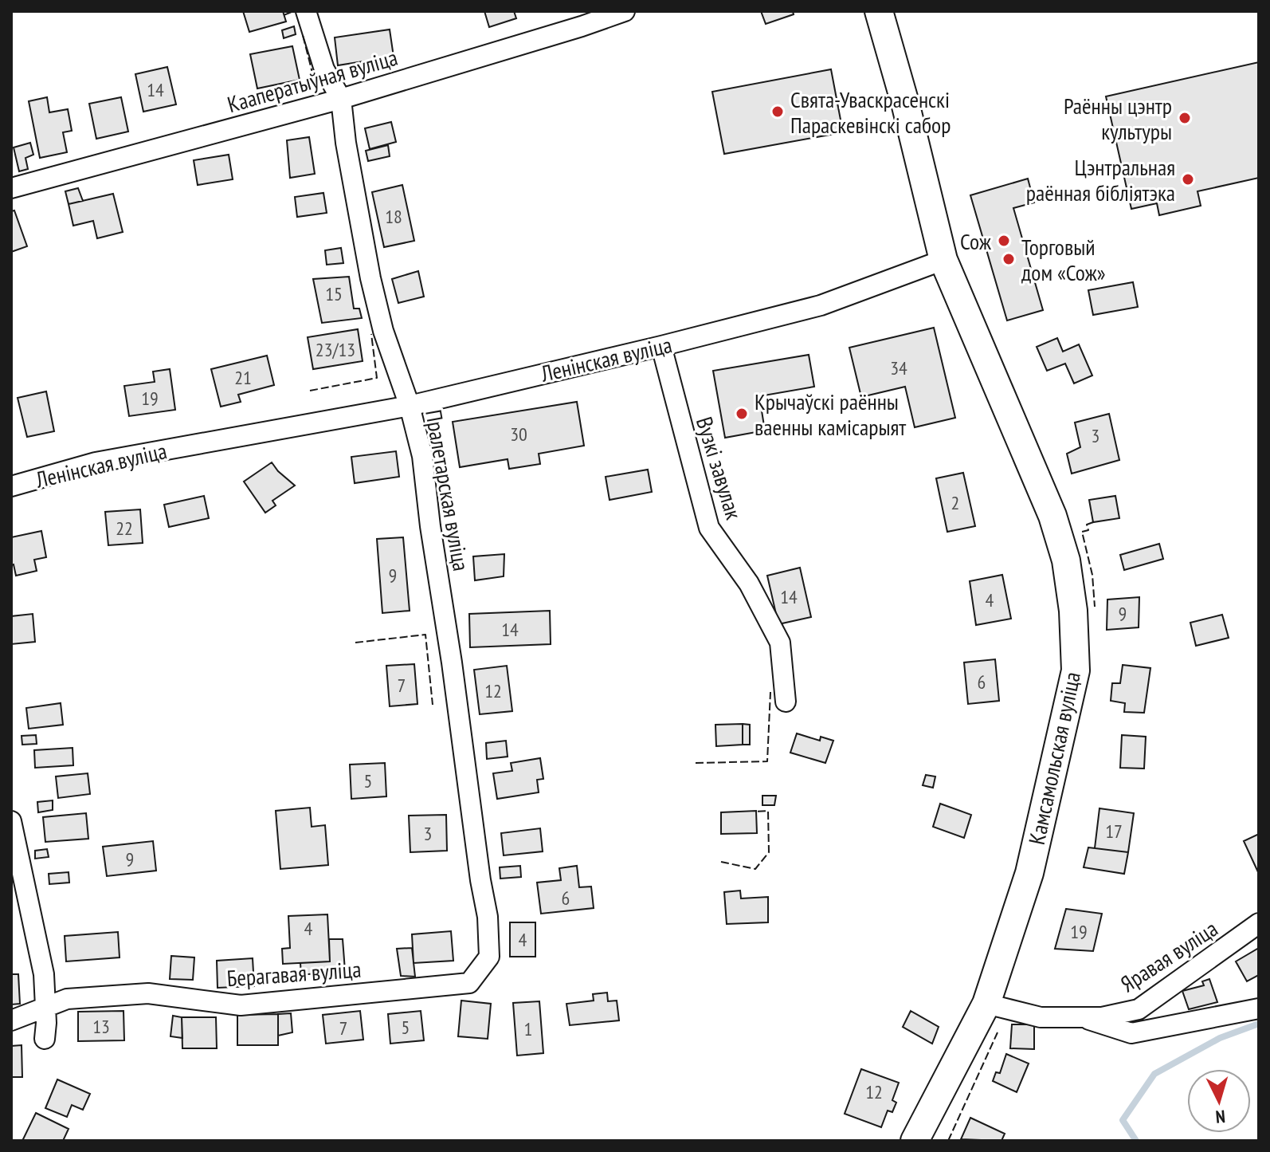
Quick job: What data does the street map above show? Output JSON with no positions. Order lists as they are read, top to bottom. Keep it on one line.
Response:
{"streets":{"main road":["Камсамольская вуліца"],"street":["Кааператыўная вуліца","Ленінская вуліца","Вузкі завулак","Пралетарская вуліца","Яравая вуліца","Берагавая вуліца"]},"crossings":[["Кааператыўная вуліца","Пралетарская вуліца"],["Ленінская вуліца","Вузкі завулак"],["Ленінская вуліца","Пралетарская вуліца"],["Ленінская вуліца","Камсамольская вуліца"],["Пралетарская вуліца","Берагавая вуліца"],["Камсамольская вуліца","Яравая вуліца"]],"places":["Свята-Уваскрасенскі Параскевінскі сабор","Раённы цэнтр культуры","Цэнтральная раённая бібліятэка","Сож","Торговый дом «Сож»","Крычаўскі раённы ваенны камісарыят"],"house_numbers":["14","18","15","23/13","34","21","19","30","3","2","22","9","14","4","9","14","6","7","12","5","17","3","9","6","4","19","4","13","5","7","1","12"],"north":"bottom"}
